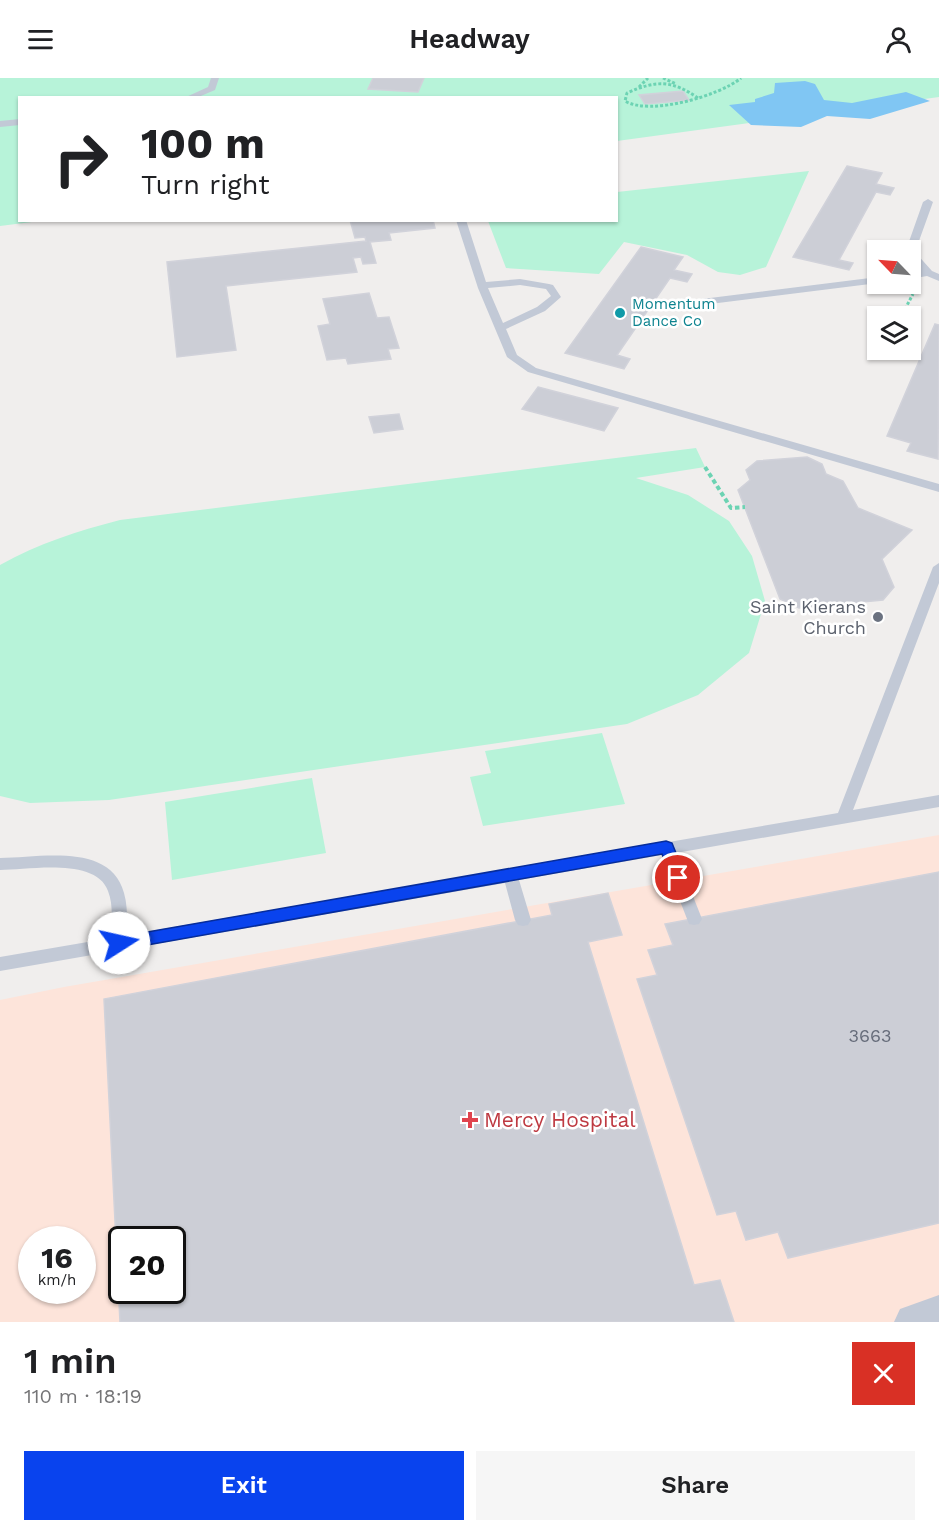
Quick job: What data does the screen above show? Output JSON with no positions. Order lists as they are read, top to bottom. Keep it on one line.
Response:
{"places":{"other":["Momentum Dance Co","Saint Kierans Church"],"health":["Mercy Hospital"]},"house_numbers":["3663"],"north":"top left","page":{"header":"Headway","turn":["100 m","Turn right"],"speed":"16 km/h","limit":"20","heading":["1 min","110 m · 18:19"],"buttons":["Exit","Share"]}}
